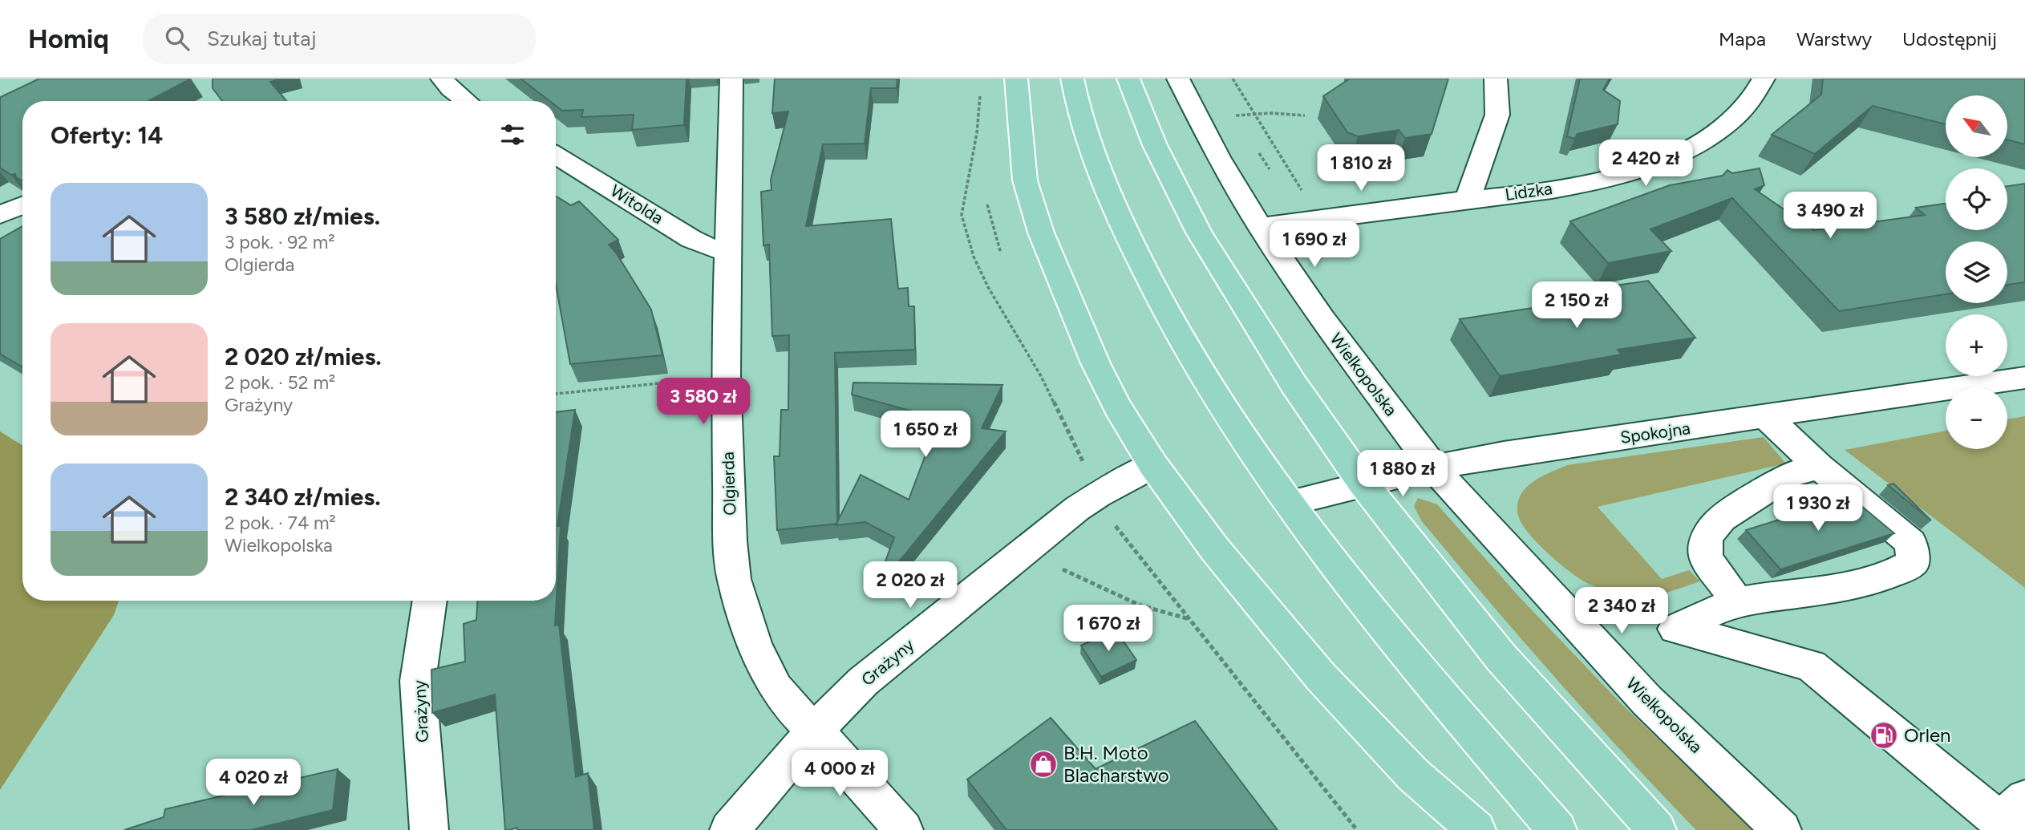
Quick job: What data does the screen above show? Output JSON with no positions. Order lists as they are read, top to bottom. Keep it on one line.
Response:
{"streets":{"street":["Lidzka","Witolda","Wielkopolska","Spokojna","Olgierda","Grażyny"]},"crossings":[["Lidzka","Wielkopolska"],["Witolda","Olgierda"],["Wielkopolska","Spokojna"],["Olgierda","Grażyny"]],"places":{"fuel station":["Orlen"],"shop":["B.H. Moto Blacharstwo"]},"north":"top left","page":{"header":"Homiq","search":"Szukaj tutaj","nav":["Mapa","Warstwy","Udostępnij"],"map_buttons":["+","−"],"heading":"Oferty: 14","price":["2 420 zł","1 810 zł","3 490 zł","1 690 zł","2 150 zł","3 580 zł","1 650 zł","1 880 zł","1 930 zł","2 020 zł","2 340 zł","1 670 zł","4 000 zł","4 020 zł"],"list":[{"name":"3 580 zł/mies.","note":"3 pok. · 92 m² · Olgierda"},{"name":"2 020 zł/mies.","note":"2 pok. · 52 m² · Grażyny"},{"name":"2 340 zł/mies.","note":"2 pok. · 74 m² · Wielkopolska"}]}}
